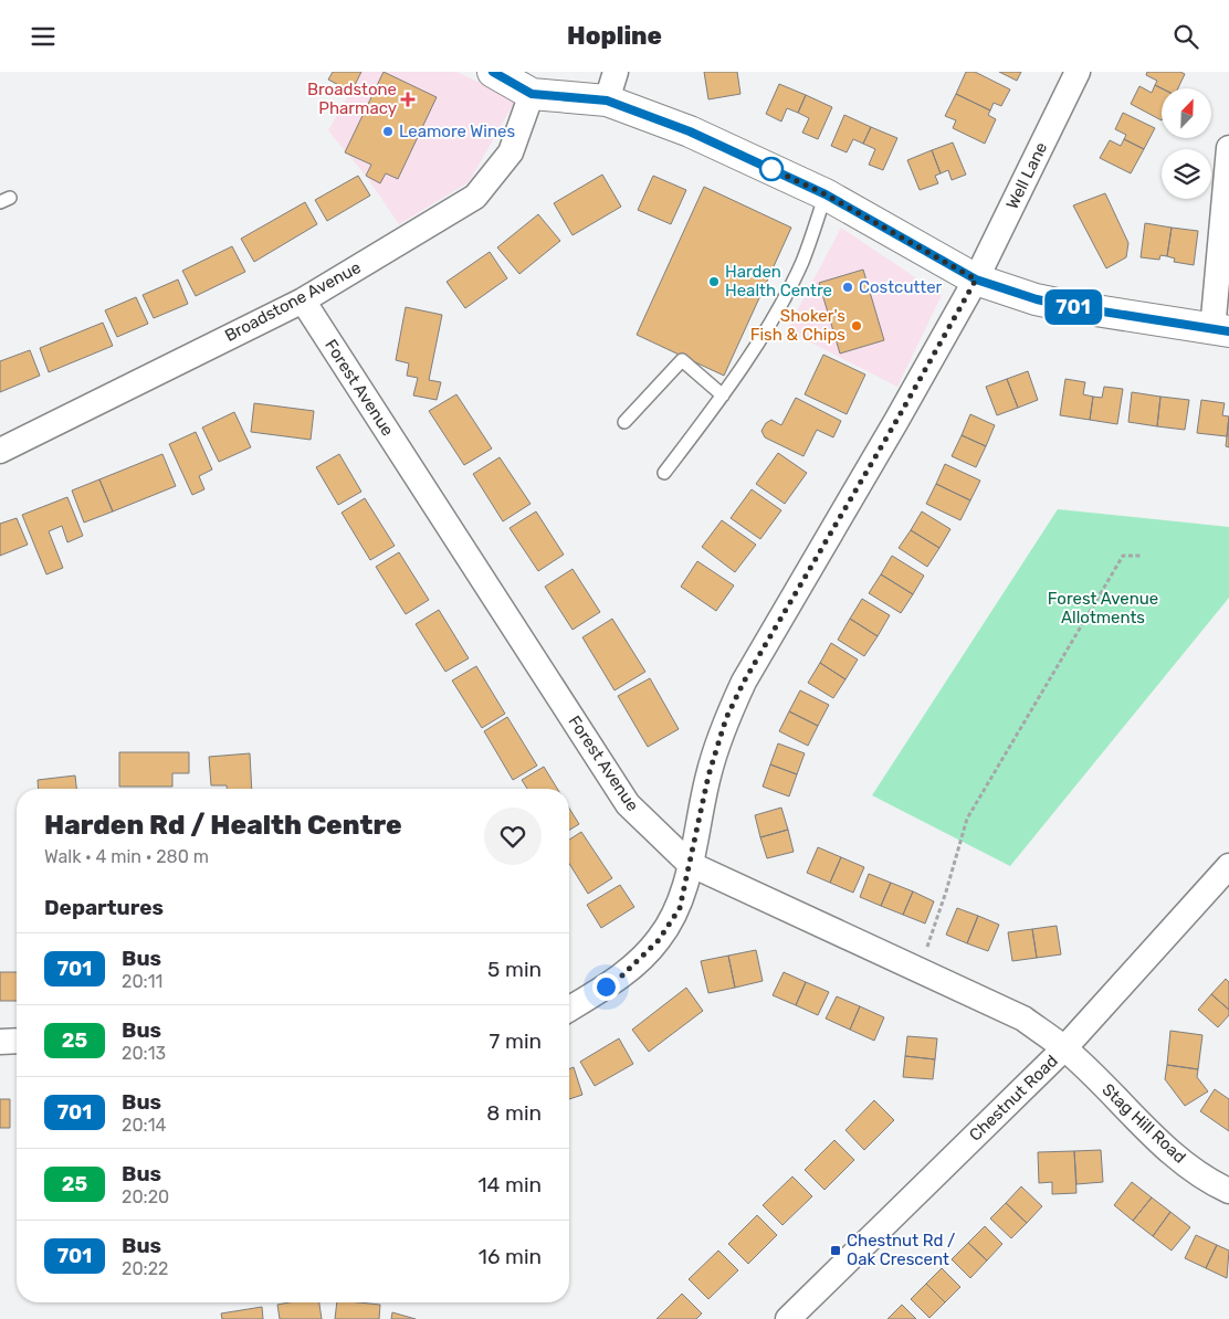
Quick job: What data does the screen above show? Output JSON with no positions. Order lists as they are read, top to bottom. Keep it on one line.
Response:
{"streets":{"street":["Well Lane","Broadstone Avenue","Forest Avenue","Chestnut Road","Stag Hill Road"]},"crossings":[["Well Lane","Forest Avenue"],["Broadstone Avenue","Forest Avenue"],["Forest Avenue","Chestnut Road"],["Forest Avenue","Stag Hill Road"],["Chestnut Road","Stag Hill Road"]],"parks":["Forest Avenue Allotments"],"places":{"health":["Broadstone Pharmacy"],"other":["Leamore Wines","Harden Health Centre","Costcutter","Shoker's Fish & Chips"],"transit":["Chestnut Rd / Oak Crescent"]},"lines":["bus line 701"],"north":"top right","page":{"header":"Hopline","on_map":"701","heading":[["Harden Rd / Health Centre","Walk · 4 min · 280 m"],"Departures"],"list":[{"mark":"701","name":"Bus","note":"20:11","value":"5 min"},{"mark":"25","name":"Bus","note":"20:13","value":"7 min"},{"mark":"701","name":"Bus","note":"20:14","value":"8 min"},{"mark":"25","name":"Bus","note":"20:20","value":"14 min"},{"mark":"701","name":"Bus","note":"20:22","value":"16 min"}]}}
